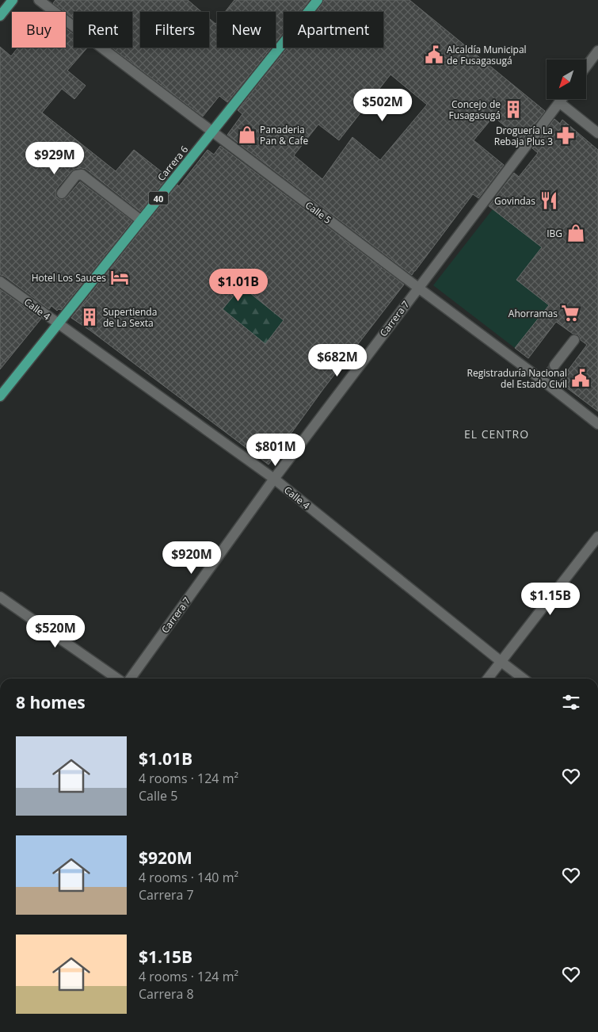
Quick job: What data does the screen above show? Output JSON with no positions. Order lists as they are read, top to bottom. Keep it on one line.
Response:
{"streets":{"main road":["Carrera 6","40"],"street":["Calle 5","Calle 4","Carrera 7"]},"crossings":[["Carrera 6","Calle 5"],["Carrera 6","Calle 4"],["Calle 5","Carrera 7"],["Calle 4","Carrera 7"]],"districts":["EL CENTRO"],"places":{"public building":["Alcaldía Municipal de Fusagasugá","Registraduría Nacional del Estado Civil"],"building":["Concejo de Fusagasugá","Supertienda de La Sexta"],"shop":["Panaderia Pan & Cafe","IBG"],"pharmacy":["Droguería La Rebaja Plus 3"],"restaurant":["Govindas"],"hotel":["Hotel Los Sauces"],"supermarket":["Ahorramas"]},"north":"bottom left","page":{"chip":["Buy","Rent","Filters","New","Apartment"],"price":["$502M","$929M","$1.01B","$682M","$801M","$920M","$1.15B","$520M"],"heading":"8 homes","list":[{"name":"$1.01B","note":"4 rooms · 124 m² · Calle 5"},{"name":"$920M","note":"4 rooms · 140 m² · Carrera 7"},{"name":"$1.15B","note":"4 rooms · 124 m² · Carrera 8"}]}}
